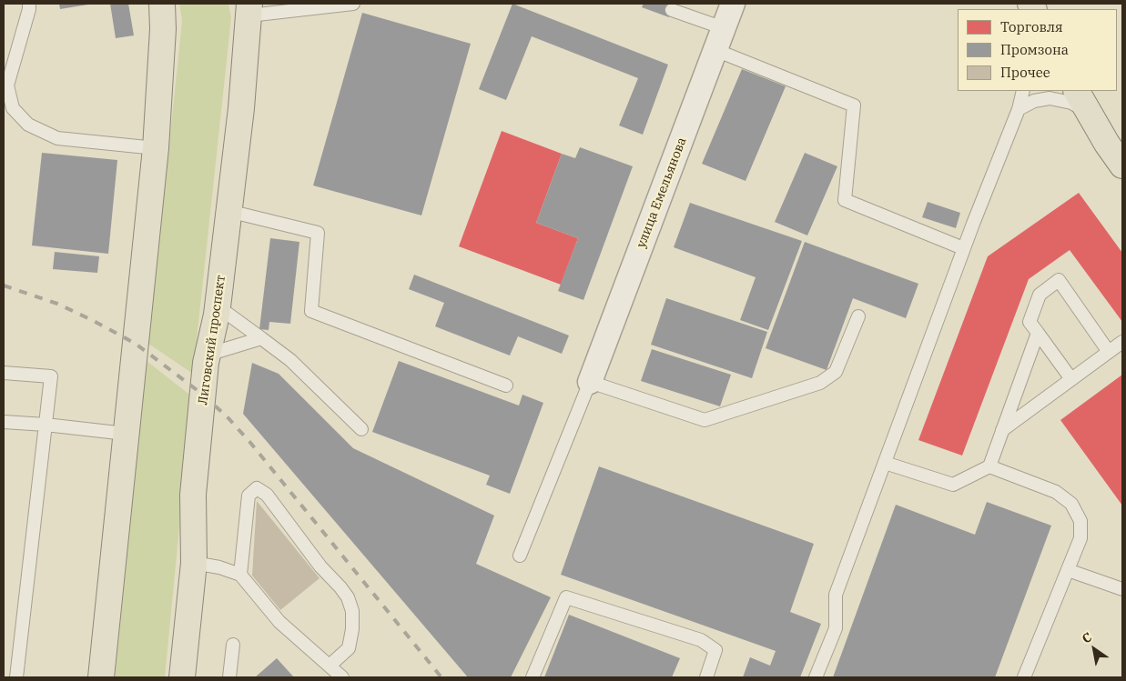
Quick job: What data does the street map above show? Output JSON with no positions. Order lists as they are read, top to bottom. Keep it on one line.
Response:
{"streets":{"main road":["Лиговский проспект"],"street":["улица Емельянова"]},"legend":["Торговля","Промзона","Прочее"],"north":"top left"}
